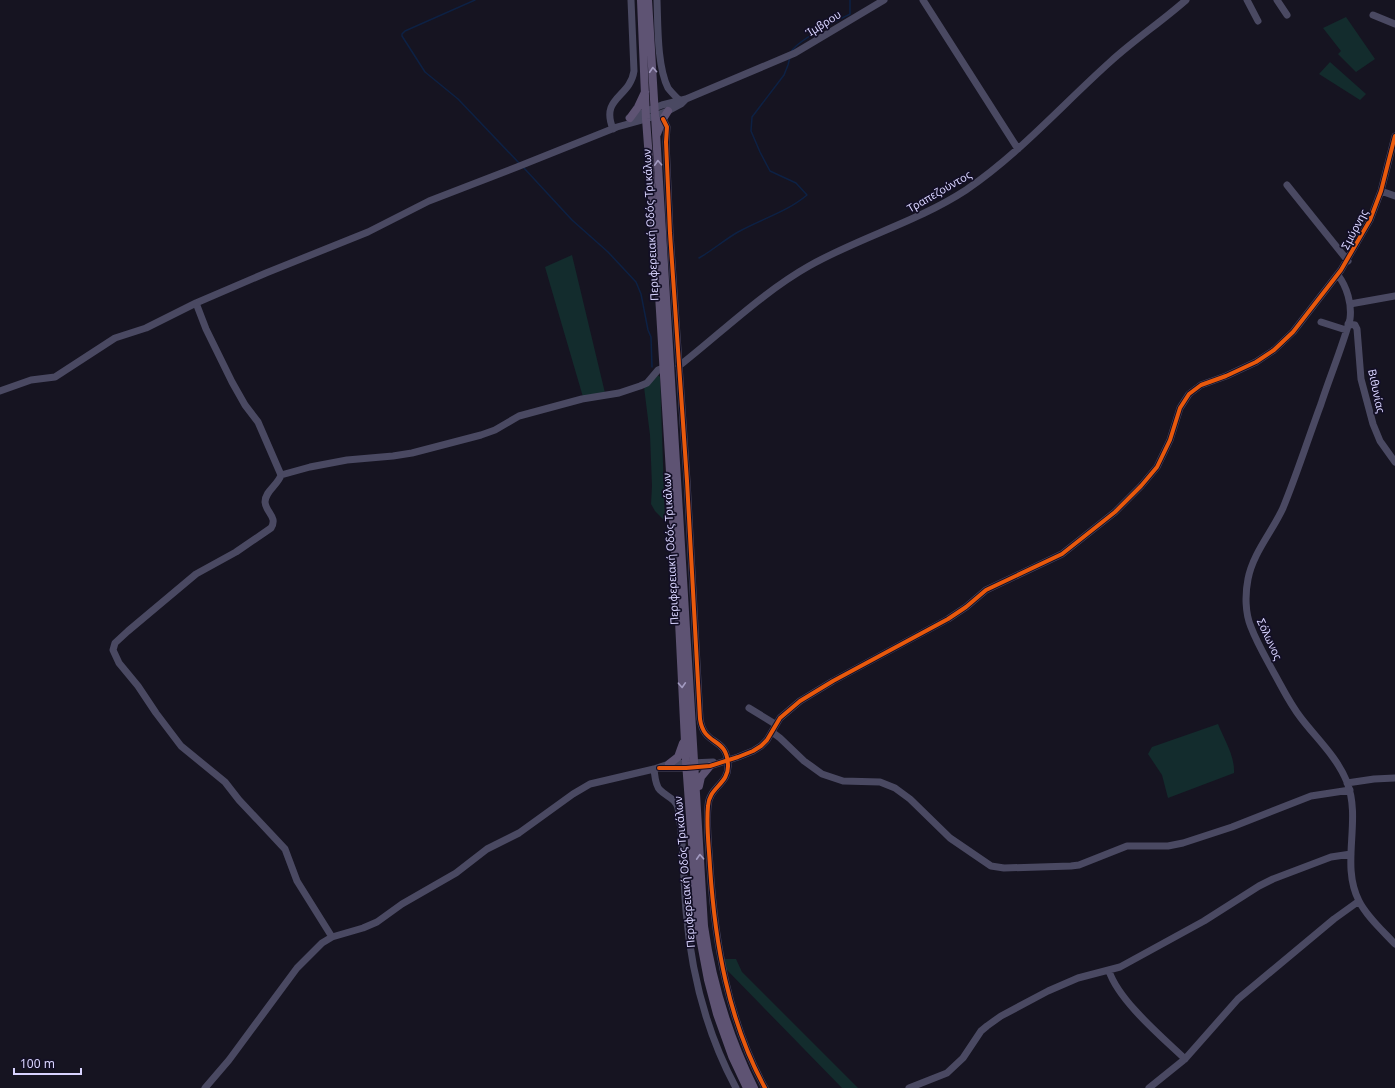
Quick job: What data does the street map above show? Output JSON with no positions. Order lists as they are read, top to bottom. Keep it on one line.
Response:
{"streets":{"main road":["Περιφερειακή Οδός Τρικάλων"],"street":["Ίμβρου","Τραπεζούντος","Σμύρνης","Βιθυνίας","Σόλωνος"]},"crossings":[["Βιθυνίας","Σόλωνος"]],"scale_bar":"100 m"}
